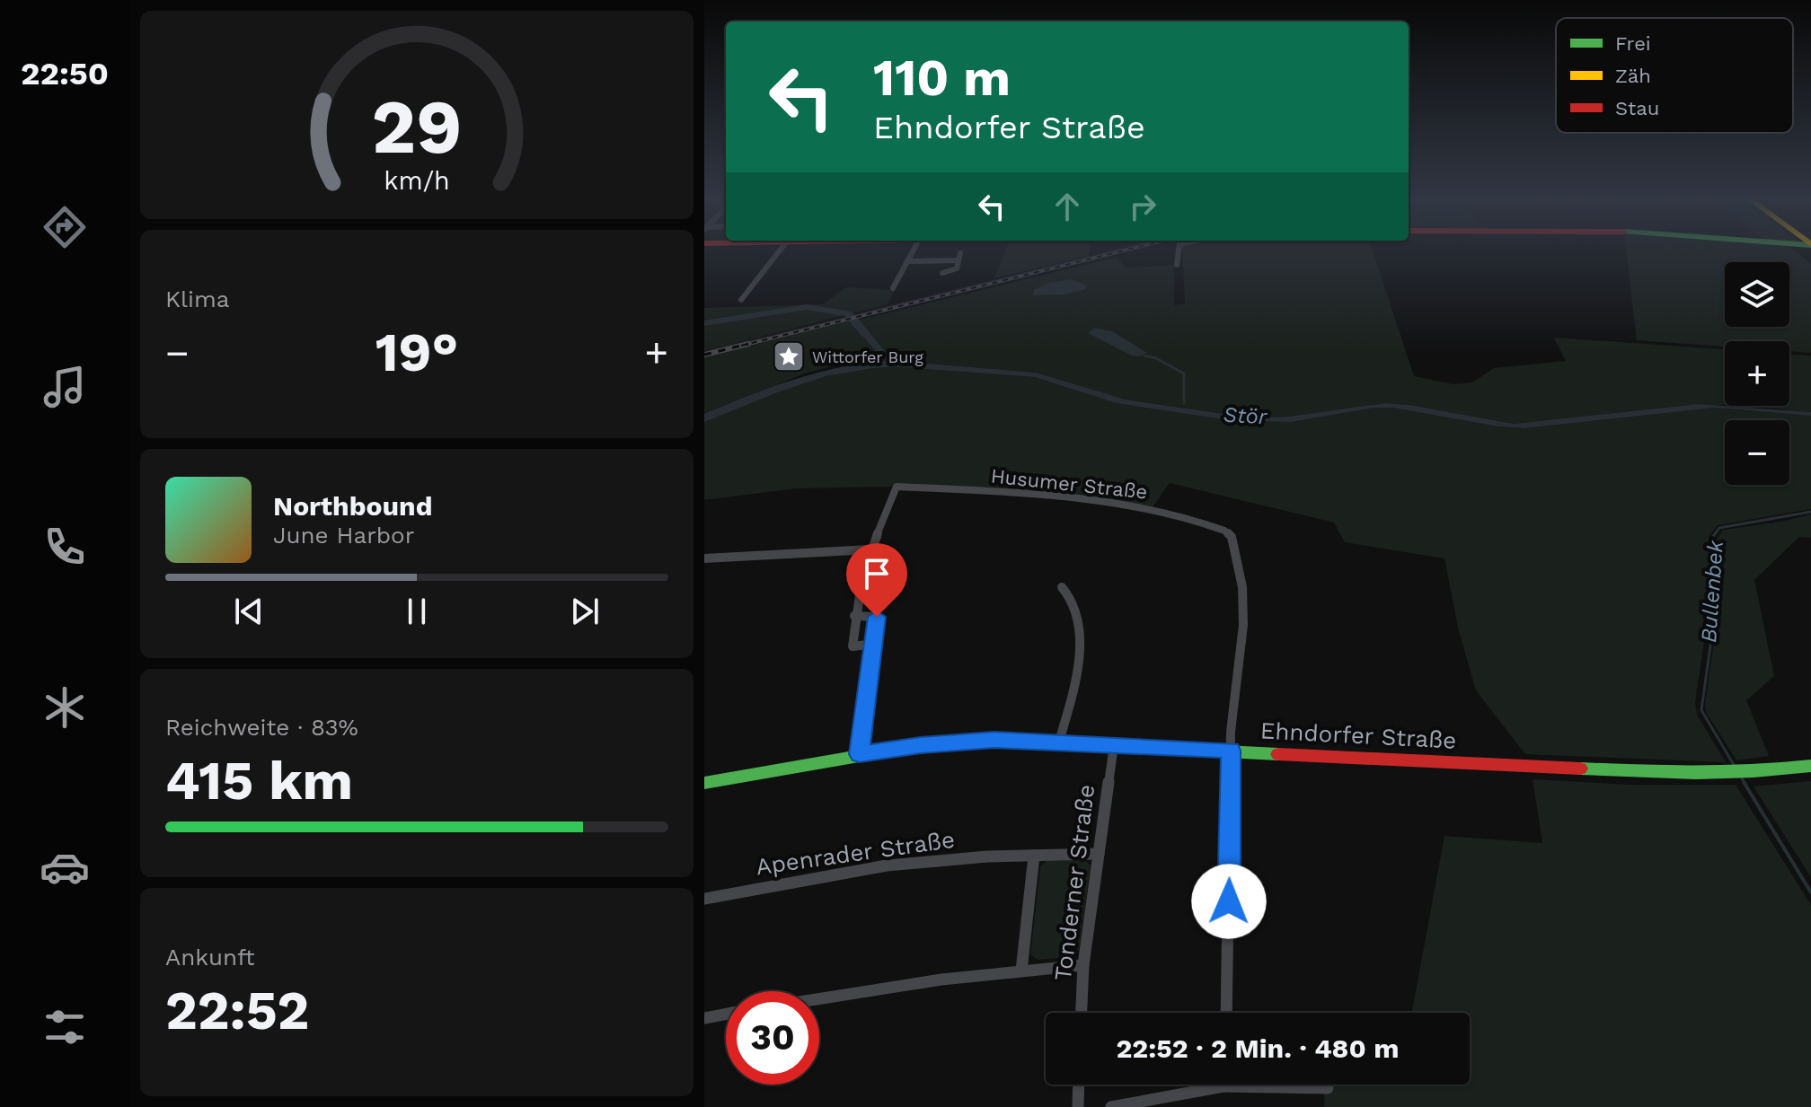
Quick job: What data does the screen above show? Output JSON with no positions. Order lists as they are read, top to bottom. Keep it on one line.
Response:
{"streets":{"main road":["Ehndorfer Straße"],"street":["Husumer Straße","Apenrader Straße","Tonderner Straße"]},"crossings":[["Husumer Straße","Ehndorfer Straße"],["Ehndorfer Straße","Tonderner Straße"],["Apenrader Straße","Tonderner Straße"]],"water":["Stör","Bullenbek"],"places":{"place":["Wittorfer Burg"]},"legend":["Frei","Zäh","Stau"],"page":{"tabs":"22:50","turn":["110 m","Ehndorfer Straße"],"tile":["Klima",["Reichweite · 83%","415 km"],["Ankunft","22:52"]],"map_buttons":["+","−"],"heat":["−","19°","+"],"song":["Northbound","June Harbor"],"limit":"30","trip":"22:52 · 2 Min. · 480 m","gauge":["29","km/h"]}}
